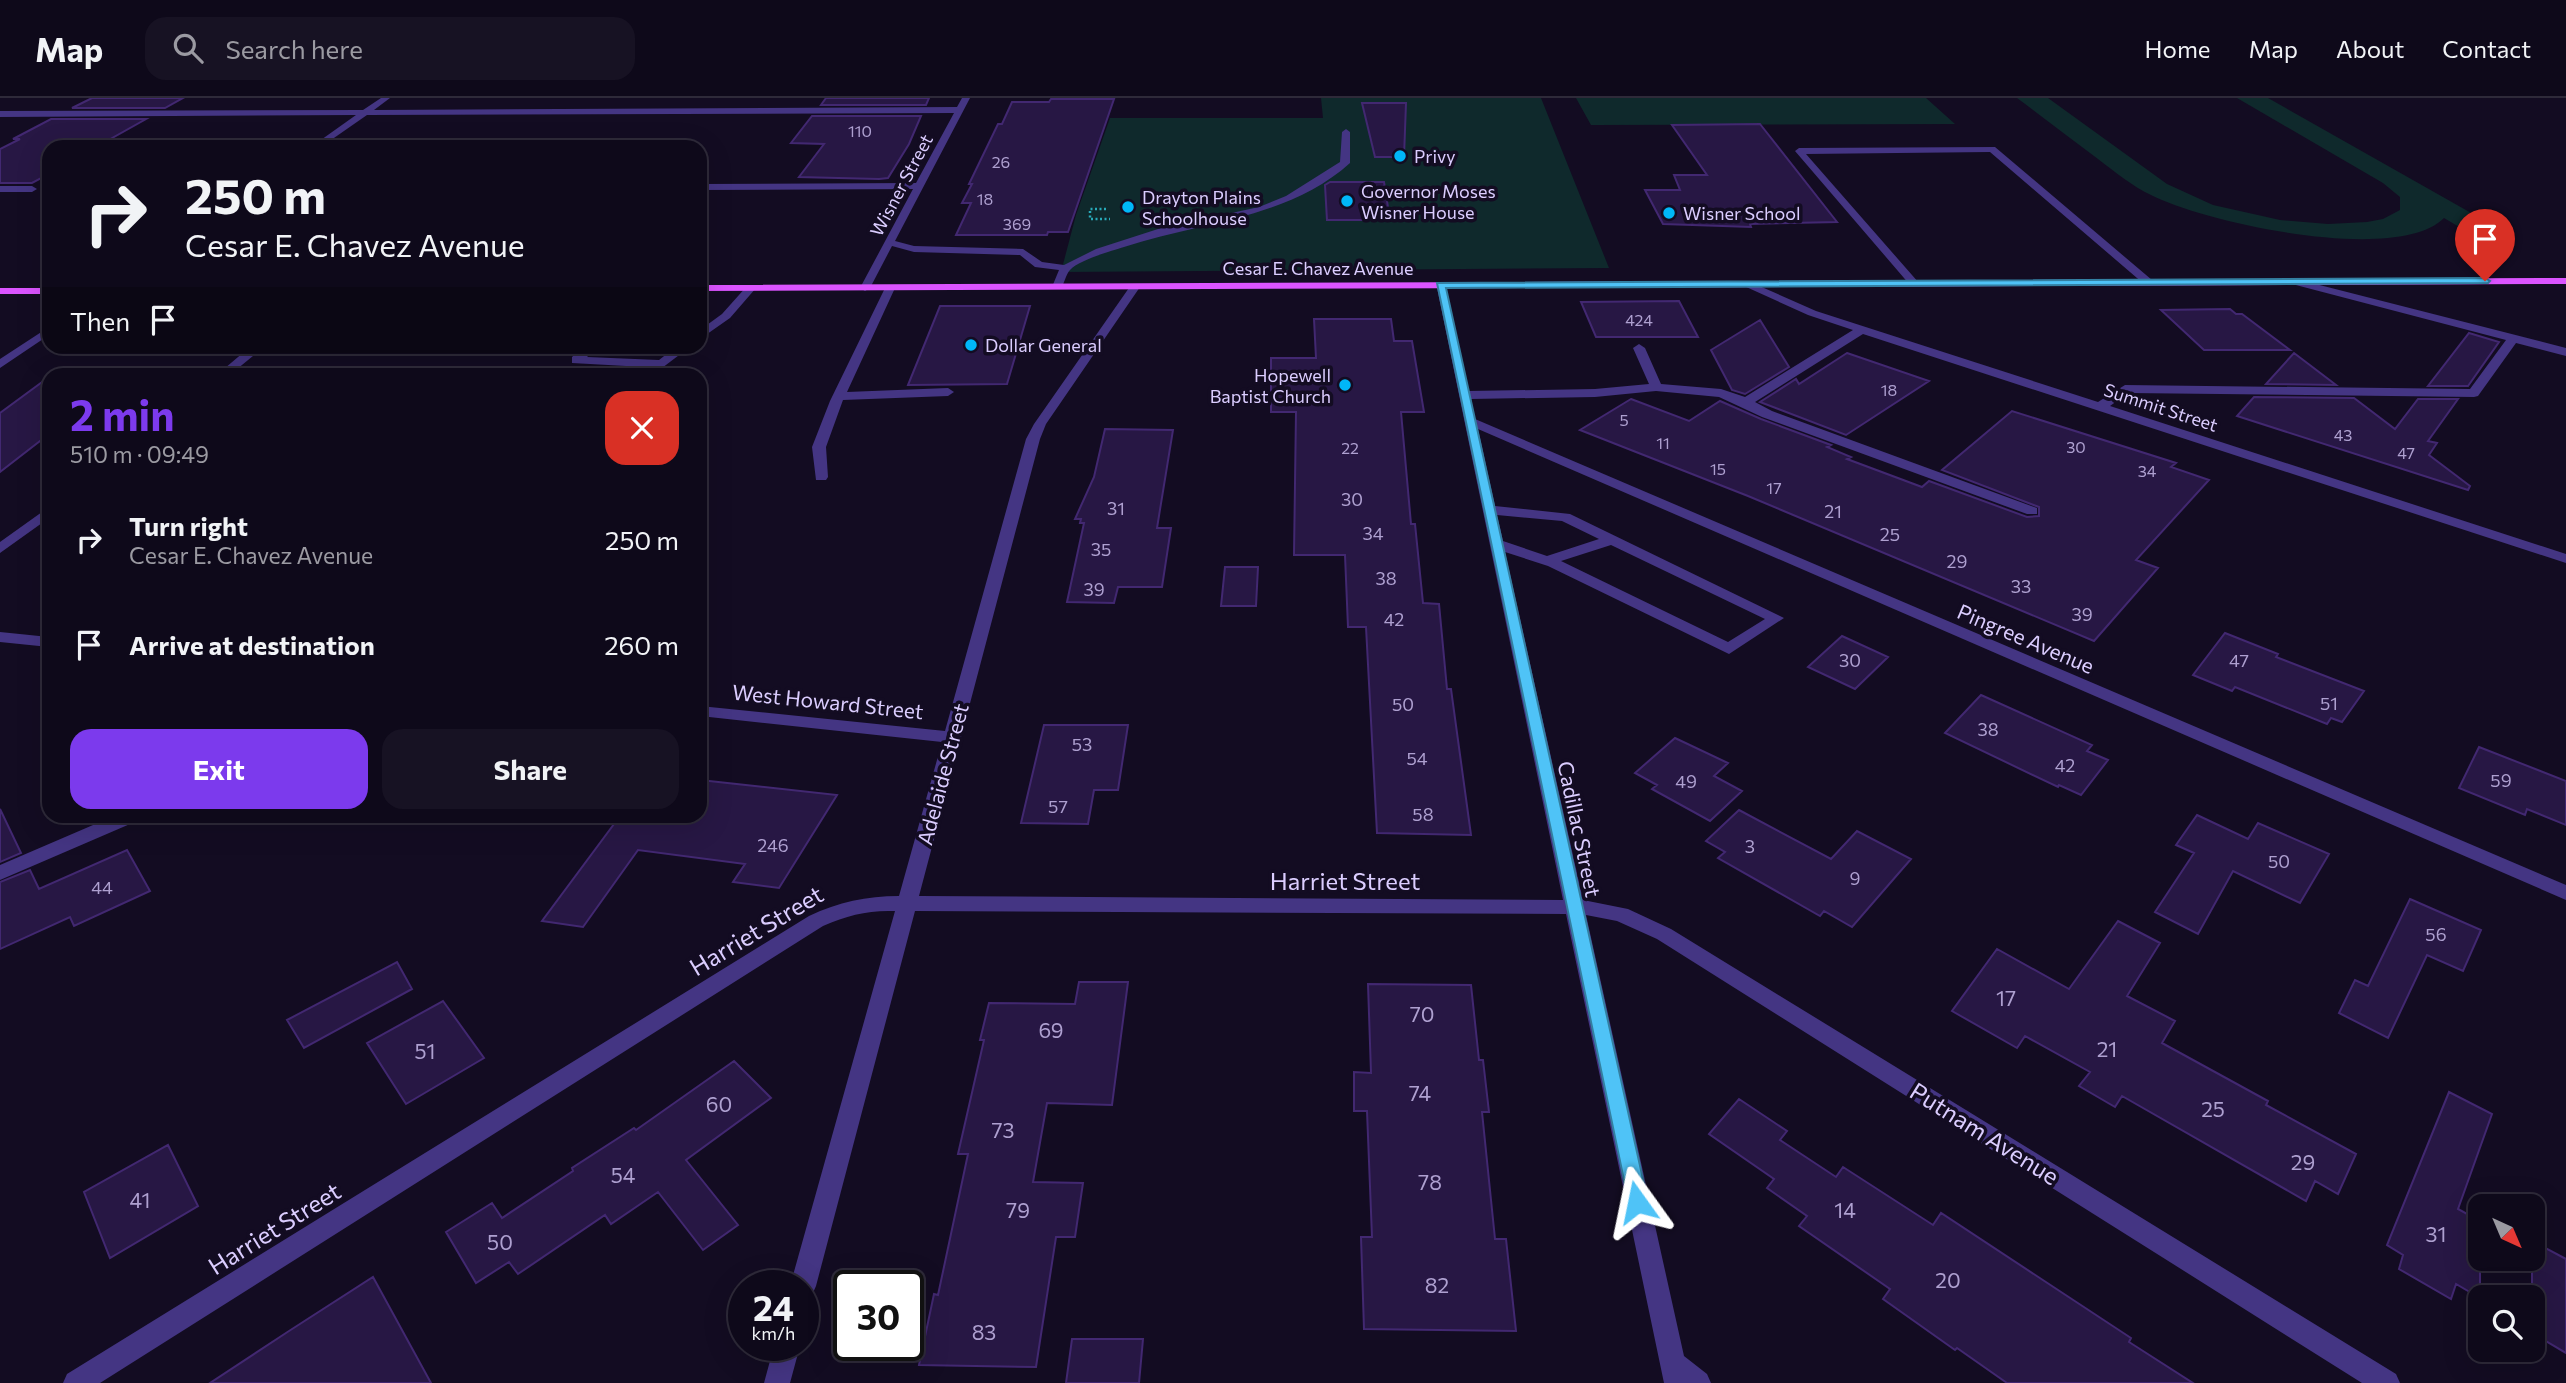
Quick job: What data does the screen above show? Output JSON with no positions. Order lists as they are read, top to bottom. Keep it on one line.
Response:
{"streets":{"main road":["Cesar E. Chavez Avenue"],"street":["Wisner Street","Summit Street","Pingree Avenue","West Howard Street","Adelaide Street","Cadillac Street","Harriet Street","Putnam Avenue"]},"crossings":[["Wisner Street","Cesar E. Chavez Avenue"],["Cesar E. Chavez Avenue","Summit Street"],["Cesar E. Chavez Avenue","Adelaide Street"],["Cesar E. Chavez Avenue","Cadillac Street"],["Pingree Avenue","Cadillac Street"],["West Howard Street","Adelaide Street"],["Adelaide Street","Harriet Street"],["Cadillac Street","Harriet Street"],["Cadillac Street","Putnam Avenue"],["Harriet Street","Putnam Avenue"]],"places":["Privy","Governor Moses Wisner House","Drayton Plains Schoolhouse","Wisner School","Dollar General","Hopewell Baptist Church"],"house_numbers":["110","26","18","369","424","18","5","43","11","30","22","47","15","34","17","30","31","21","34","25","35","29","38","33","39","39","42","30","47","51","50","38","53","54","42","59","49","57","58","246","3","50","9","44","56","17","70","69","21","51","74","60","25","73","29","54","78","41","79","14","31","50","20","82","83"],"north":"bottom right","page":{"header":"Map","search":"Search here","nav":["Home","Map","About","Contact"],"turn":["250 m","Cesar E. Chavez Avenue"],"then":"Then","heading":["2 min","510 m · 09:49"],"list":[{"name":"Turn right","note":"Cesar E. Chavez Avenue","value":"250 m"},{"name":"Arrive at destination","value":"260 m"}],"buttons":["Exit","Share"],"speed":"24 km/h","limit":"30"}}
